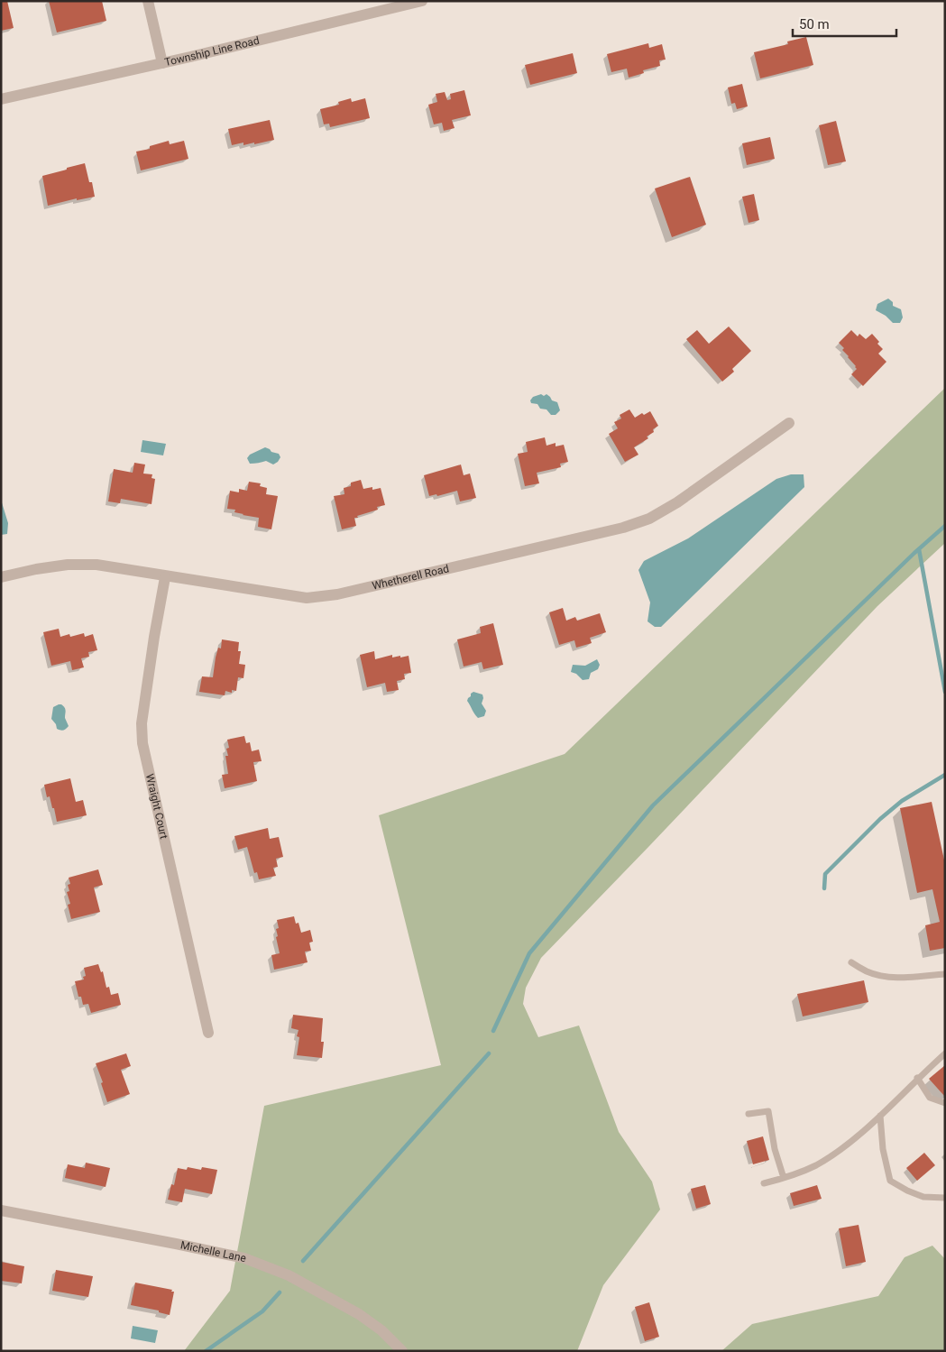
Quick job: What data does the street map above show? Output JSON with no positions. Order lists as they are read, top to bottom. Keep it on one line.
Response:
{"streets":{"street":["Township Line Road","Whetherell Road","Wraight Court","Michelle Lane"]},"crossings":[["Whetherell Road","Wraight Court"]],"scale_bar":"50 m"}
